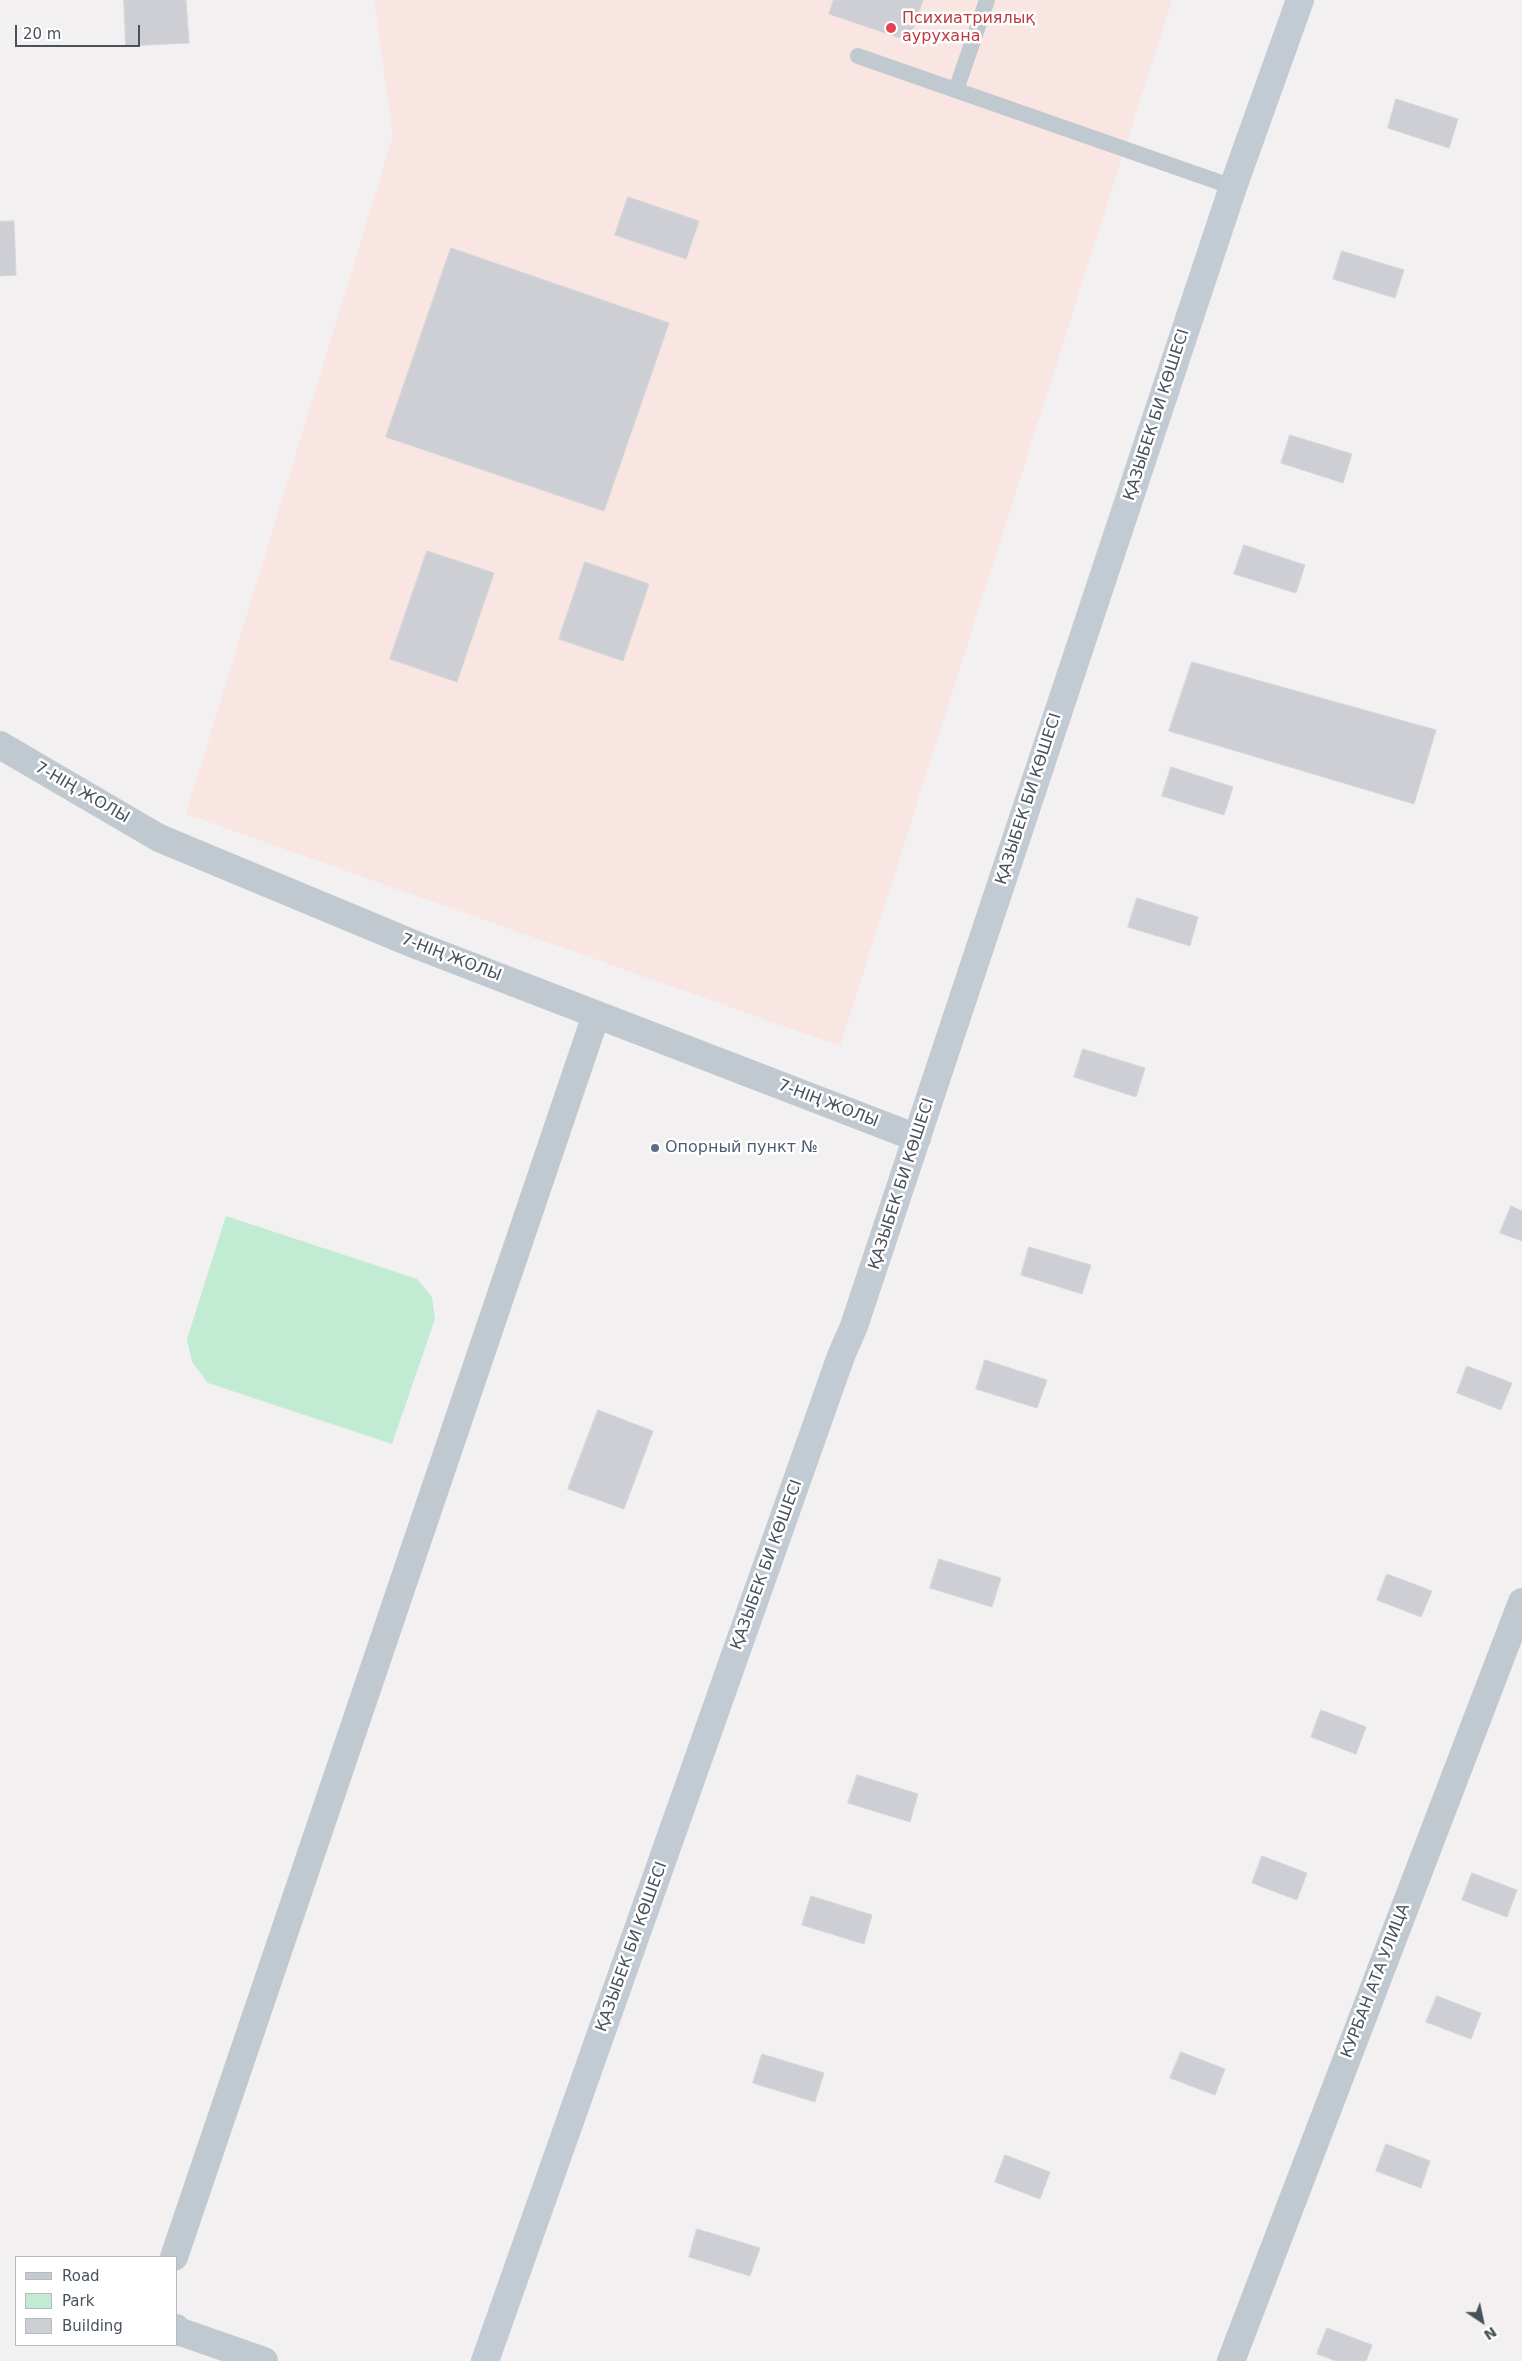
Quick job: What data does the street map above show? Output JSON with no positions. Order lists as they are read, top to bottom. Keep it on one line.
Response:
{"streets":{"main road":["ҚАЗЫБЕК БИ КӨШЕСІ"],"street":["7-НІҢ ЖОЛЫ","КУРБАН АТА УЛИЦА"]},"crossings":[["ҚАЗЫБЕК БИ КӨШЕСІ","7-НІҢ ЖОЛЫ"]],"places":["Психиатриялық аурухана","Опорный пункт №"],"legend":["Road","Park","Building"],"scale_bar":"20 m","north":"bottom right"}
